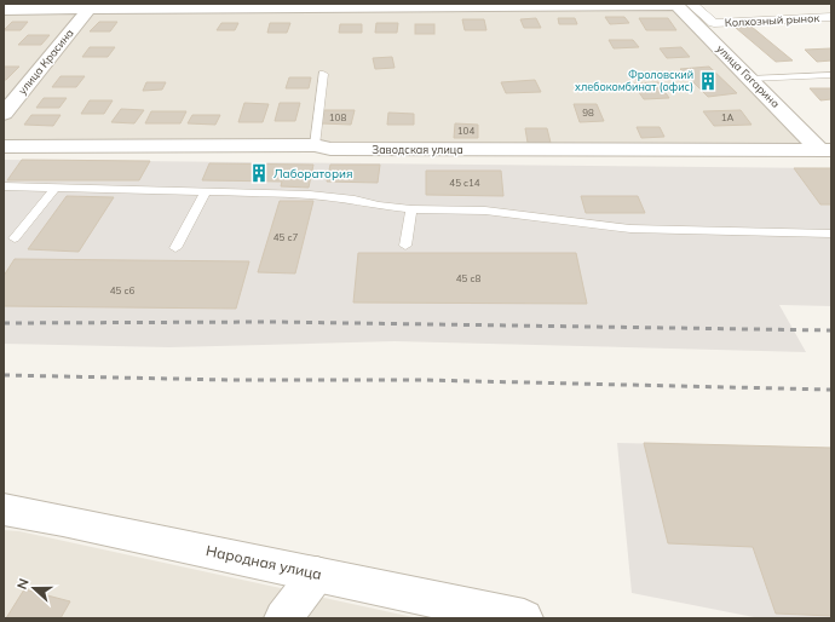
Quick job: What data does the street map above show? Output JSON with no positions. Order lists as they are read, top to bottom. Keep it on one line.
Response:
{"streets":{"street":["Колхозный рынок","улица Красина","улица Гагарина","Заводская улица","Народная улица"]},"crossings":[["улица Гагарина","Заводская улица"]],"places":{"building":["Фроловский хлебокомбинат (офис)","Лаборатория"]},"house_numbers":["98","108","1А","104","45 с14","45 с7","45 с8","45 с6"],"north":"left"}
